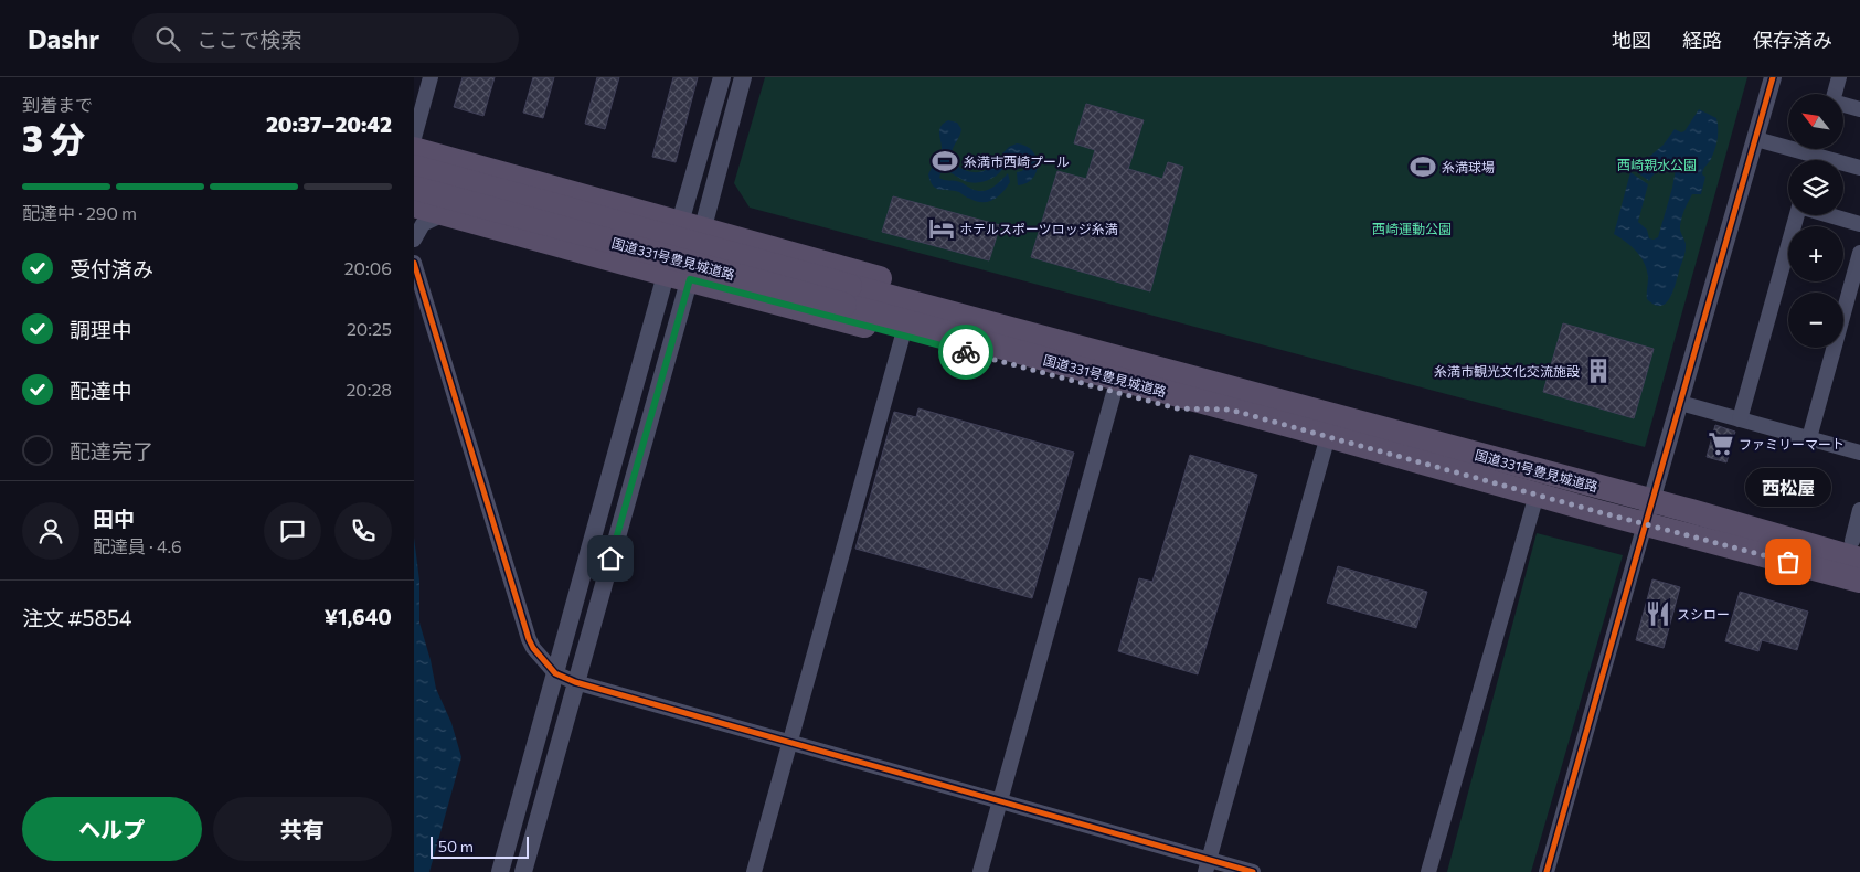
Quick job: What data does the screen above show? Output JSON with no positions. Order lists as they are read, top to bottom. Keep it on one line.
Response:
{"streets":{"highway":["国道331号豊見城道路"]},"parks":["西崎親水公園","西崎運動公園"],"places":{"sports":["糸満市西崎プール","糸満球場"],"hotel":["ホテルスポーツロッジ糸満"],"building":["糸満市観光文化交流施設"],"supermarket":["ファミリーマート"],"other":["西松屋"],"restaurant":["スシロー"]},"scale_bar":"50 m","north":"top left","page":{"header":"Dashr","search":"ここで検索","nav":["地図","経路","保存済み"],"heading":["3 分","到着まで","20:37–20:42"],"panel":["田中","配達員 · 4.6","注文 #5854","¥1,640"],"map_buttons":["+","−"],"bar":"配達中 · 290 m","list":[["受付済み","20:06"],["調理中","20:25"],["配達中","20:28"],"配達完了"],"bubble":"西松屋","buttons":["ヘルプ","共有"],"scale":"50 m"}}
